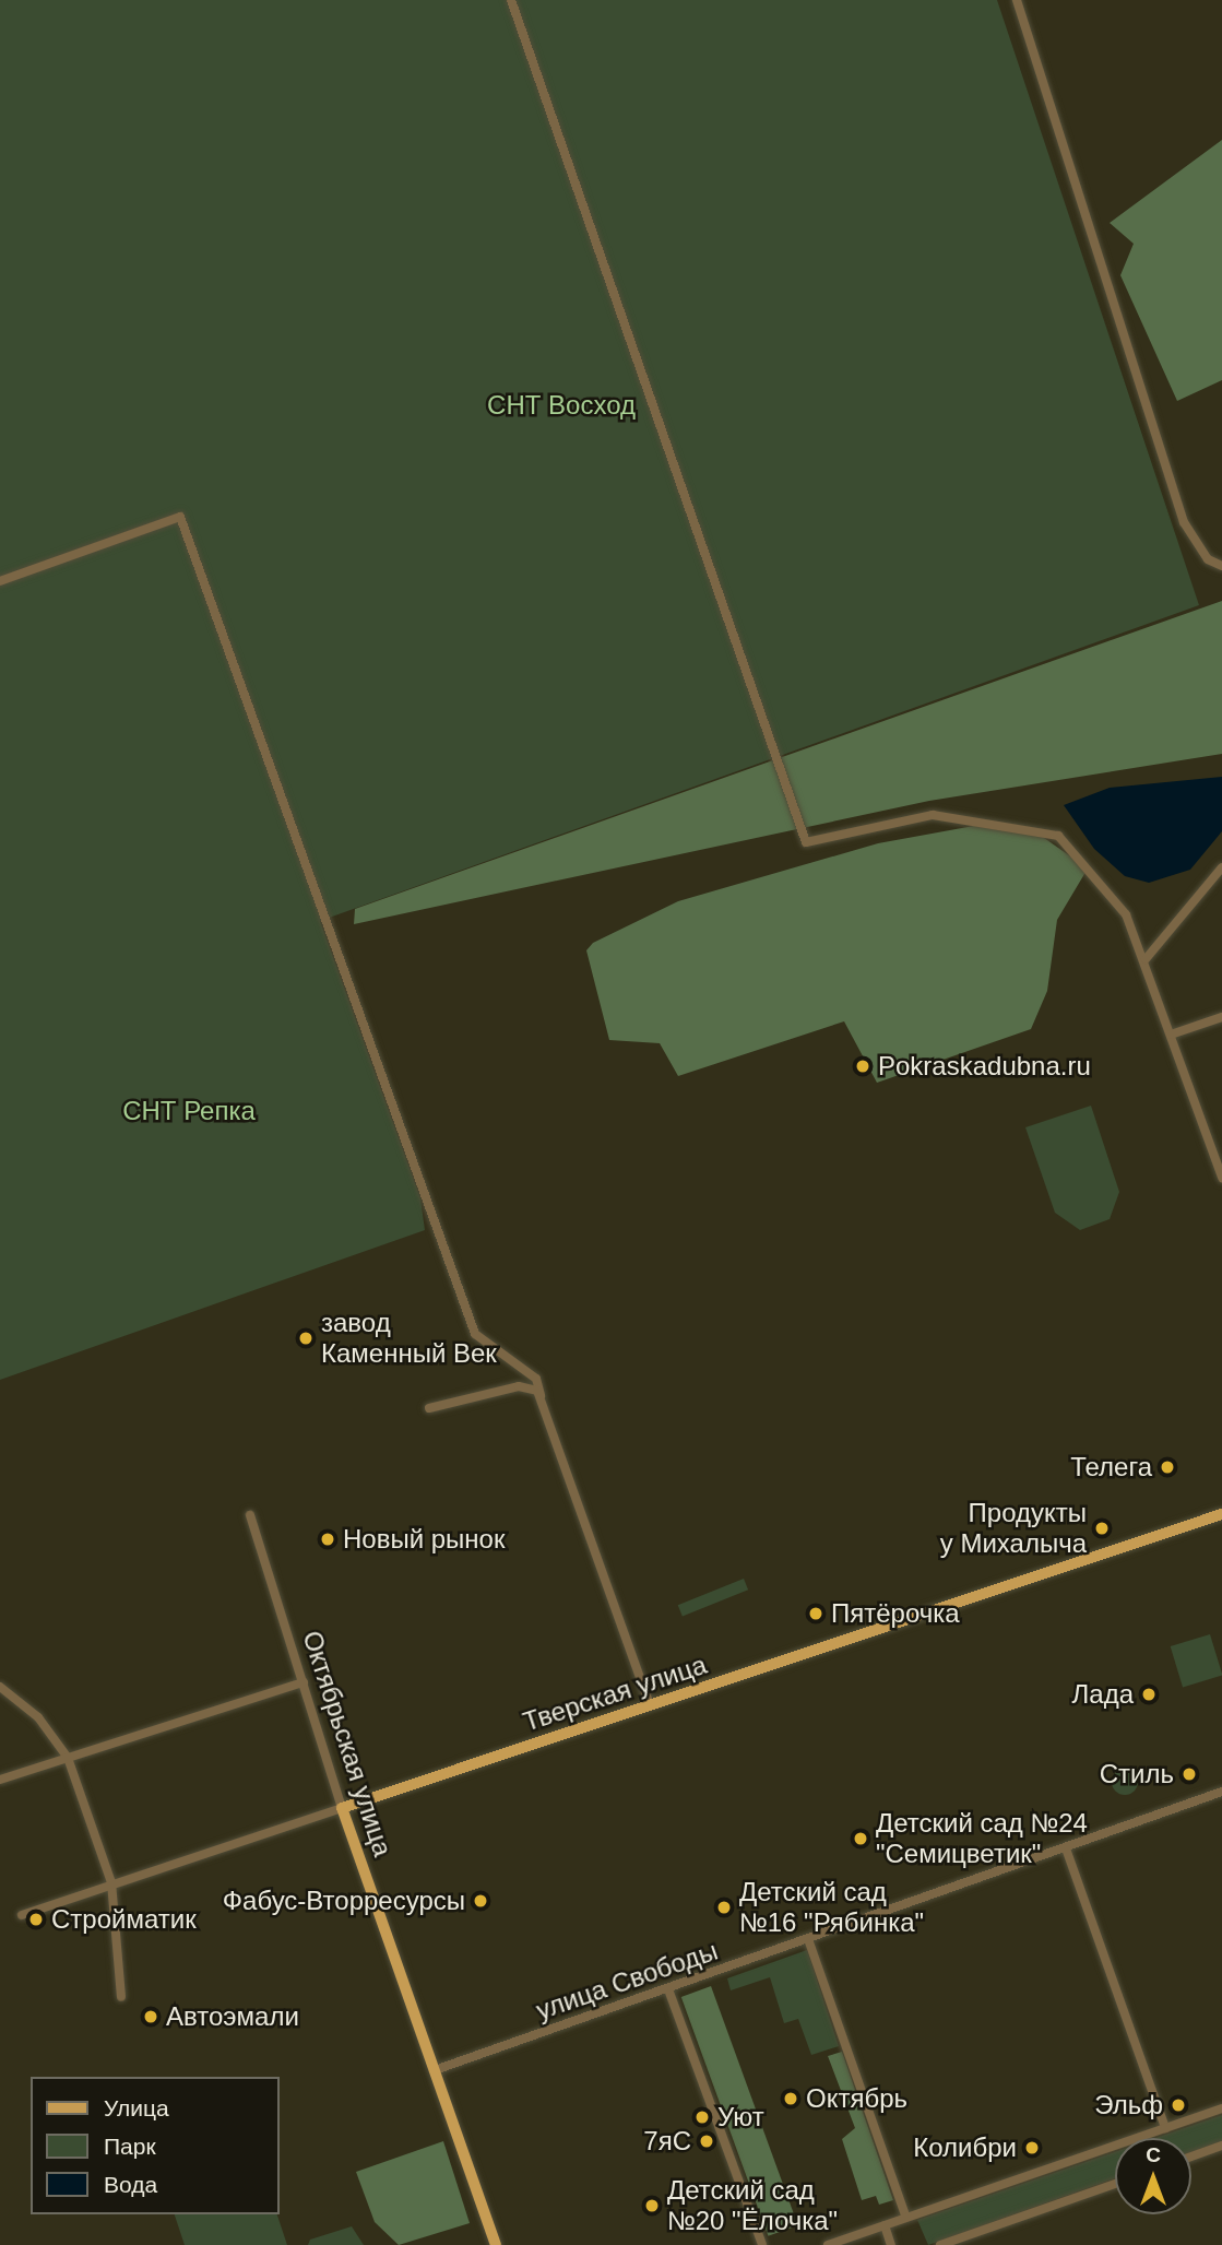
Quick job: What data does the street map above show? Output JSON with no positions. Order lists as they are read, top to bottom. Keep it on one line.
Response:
{"streets":{"main road":["Тверская улица","Октябрьская улица"],"street":["улица Свободы"]},"crossings":[["Тверская улица","Октябрьская улица"],["Октябрьская улица","улица Свободы"]],"parks":["СНТ Восход","СНТ Репка"],"places":["Pokraskadubna.ru","завод Каменный Век","Телега","Продукты у Михалыча","Новый рынок","Пятёрочка","Лада","Стиль","Детский сад №24 \"Семицветик\"","Фабус-Вторресурсы","Детский сад №16 \"Рябинка\"","Стройматик","Автоэмали","Октябрь","Эльф","Уют","7яС","Колибри","Детский сад №20 \"Ёлочка\""],"legend":["Улица","Парк","Вода"],"north":"top"}
